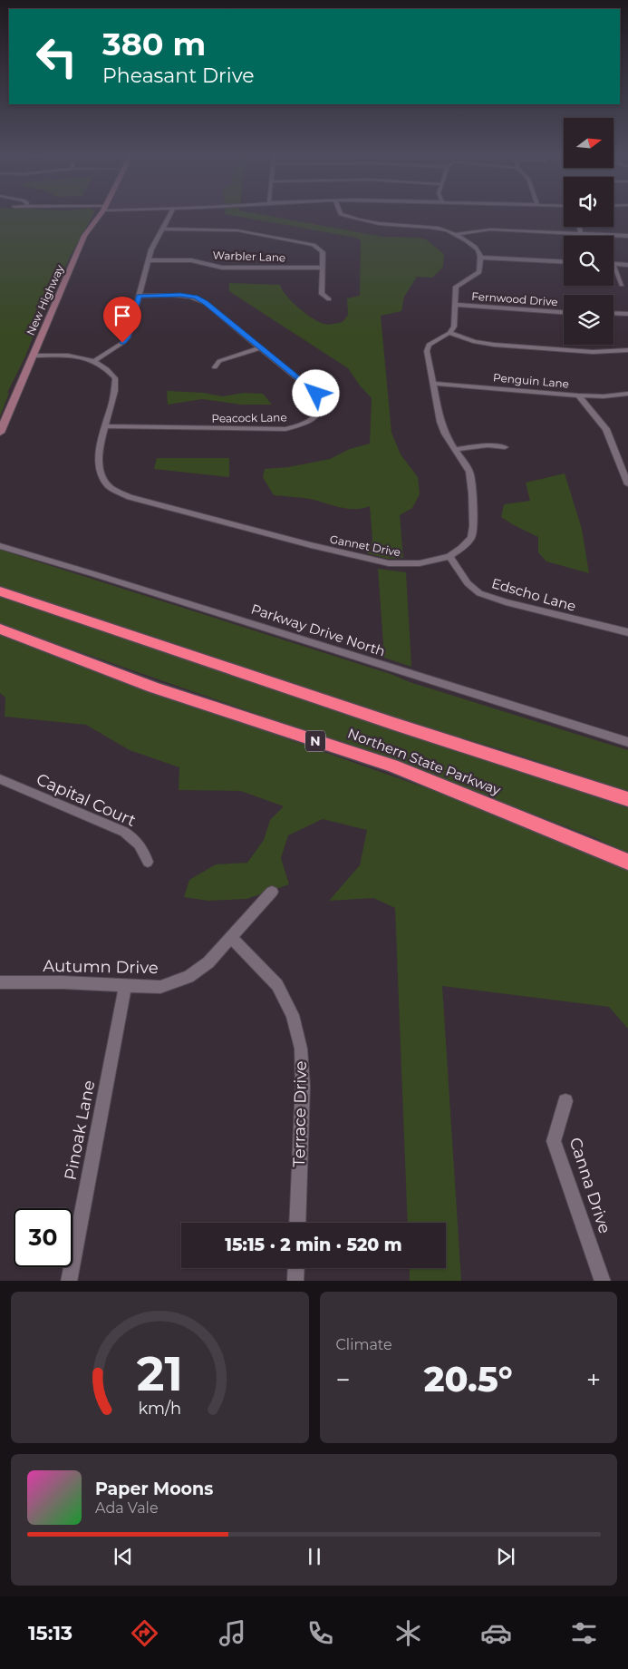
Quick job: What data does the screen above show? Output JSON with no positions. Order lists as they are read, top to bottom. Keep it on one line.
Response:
{"streets":{"highway":["N","Northern State Parkway"],"street":["Warbler Lane","Fernwood Drive","New Highway","Penguin Lane","Peacock Lane","Gannet Drive","Edscho Lane","Parkway Drive North","Capital Court","Autumn Drive","Terrace Drive","Pinoak Lane","Canna Drive"]},"crossings":[["Penguin Lane","Gannet Drive"],["Peacock Lane","Gannet Drive"],["Gannet Drive","Edscho Lane"],["Autumn Drive","Terrace Drive"],["Autumn Drive","Pinoak Lane"]],"north":"right","page":{"turn":["380 m","Pheasant Drive"],"limit":"30","trip":"15:15 · 2 min · 520 m","tile":"Climate","heat":["−","20.5°","+"],"song":["Paper Moons","Ada Vale"],"tabs":"15:13","gauge":["21","km/h"]}}
